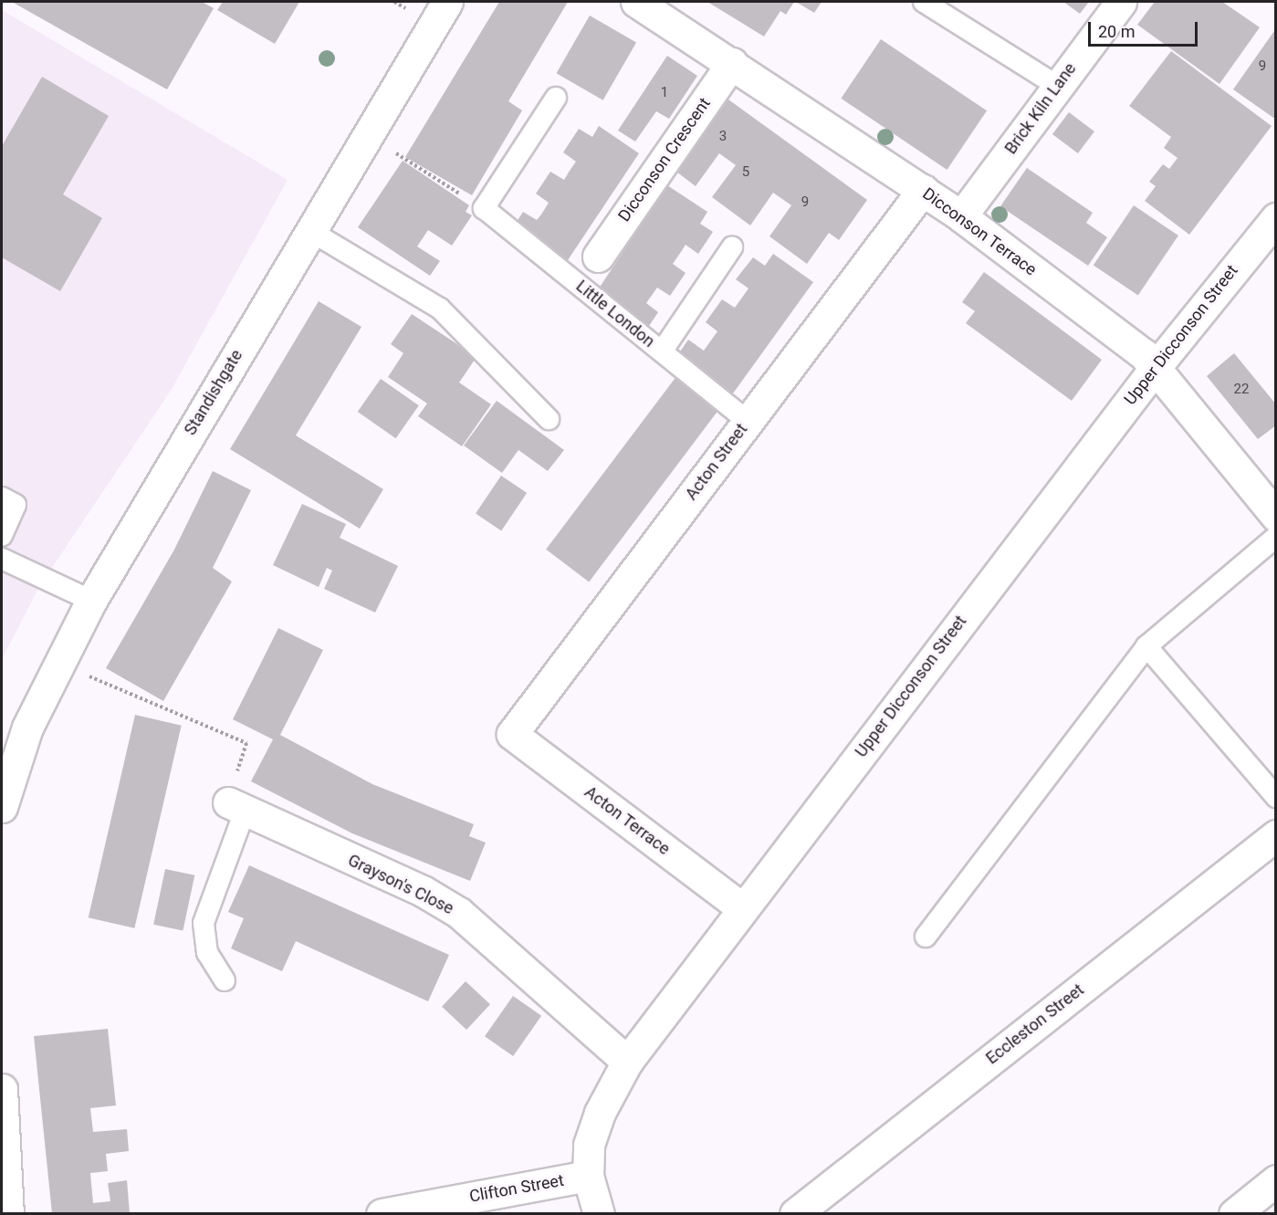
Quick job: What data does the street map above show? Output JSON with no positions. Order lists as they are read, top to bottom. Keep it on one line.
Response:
{"streets":{"street":["Brick Kiln Lane","Dicconson Crescent","Dicconson Terrace","Upper Dicconson Street","Standishgate","Acton Street","Acton Terrace","Grayson's Close","Eccleston Street","Clifton Street"],"lane":["Little London"]},"crossings":[["Brick Kiln Lane","Dicconson Terrace"],["Dicconson Crescent","Dicconson Terrace"],["Dicconson Terrace","Upper Dicconson Street"],["Dicconson Terrace","Acton Street"],["Little London","Acton Street"],["Upper Dicconson Street","Acton Terrace"],["Upper Dicconson Street","Grayson's Close"],["Upper Dicconson Street","Clifton Street"],["Acton Street","Acton Terrace"]],"house_numbers":["9","1","3","5","9","22"],"scale_bar":"20 m"}
